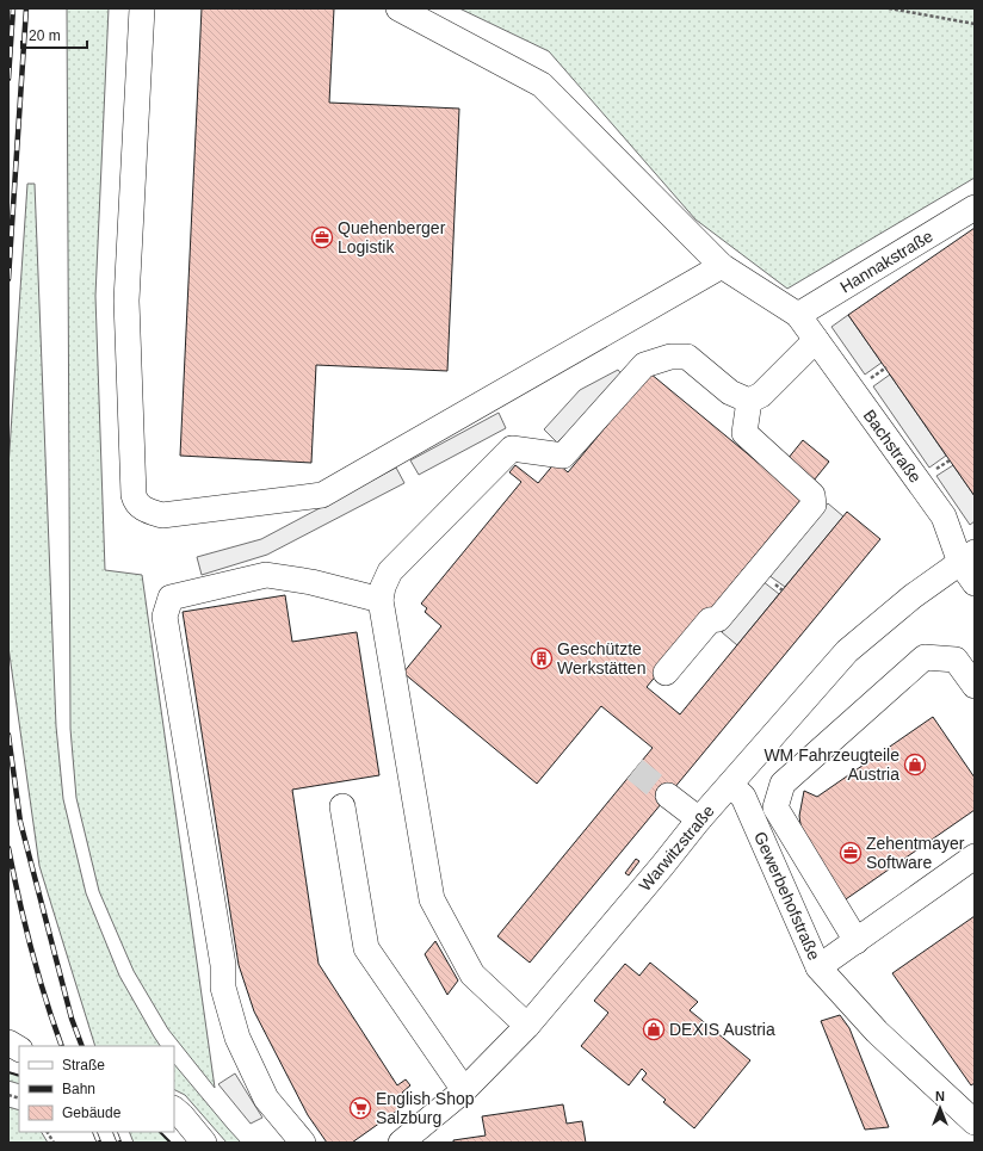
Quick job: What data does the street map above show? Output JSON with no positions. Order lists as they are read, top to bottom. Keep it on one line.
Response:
{"streets":{"street":["Hannakstraße","Bachstraße","Warwitzstraße","Gewerbehofstraße"]},"crossings":[["Hannakstraße","Bachstraße"],["Bachstraße","Warwitzstraße"],["Warwitzstraße","Gewerbehofstraße"]],"places":{"office":["Quehenberger Logistik","Zehentmayer Software"],"building":["Geschützte Werkstätten"],"shop":["WM Fahrzeugteile Austria","DEXIS Austria"],"supermarket":["English Shop Salzburg"]},"legend":["Straße","Bahn","Gebäude"],"scale_bar":"20 m","north":"top"}
